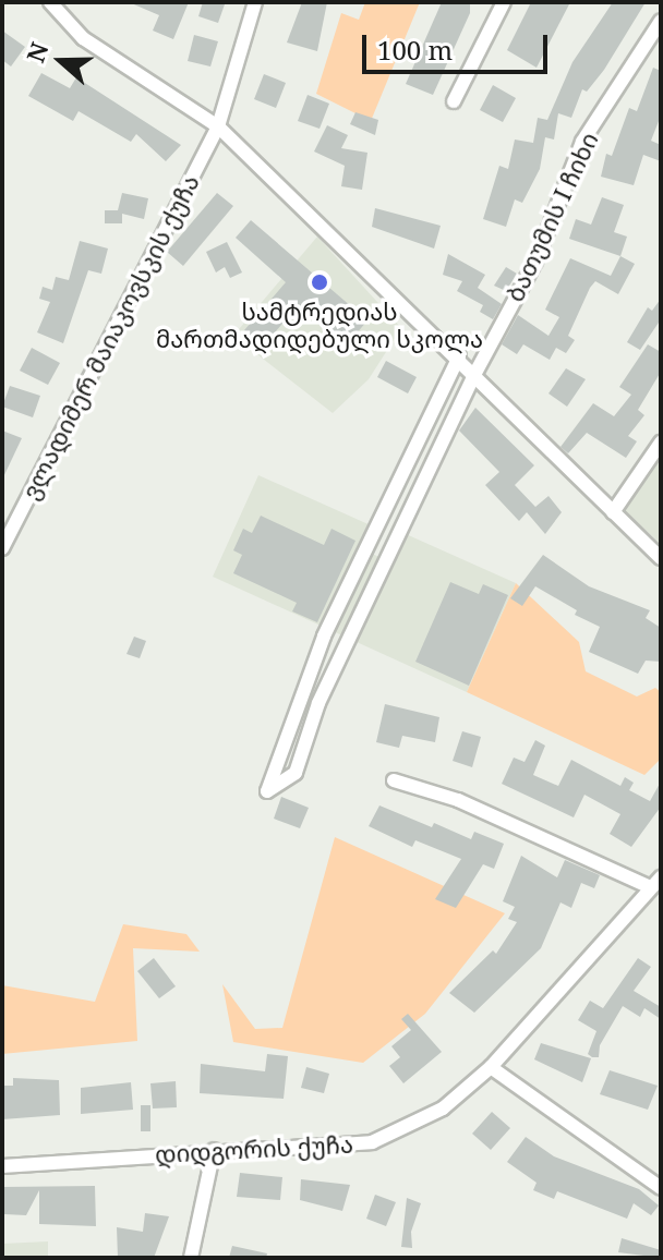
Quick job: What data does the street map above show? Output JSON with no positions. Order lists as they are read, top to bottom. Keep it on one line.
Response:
{"streets":{"street":["ბათუმის I ჩიხი","ვლადიმერ მაიაკოვსკის ქუჩა","დიდგორის ქუჩა"]},"places":["სამტრედიას მართმადიდებული სკოლა"],"scale_bar":"100 m","north":"left"}
